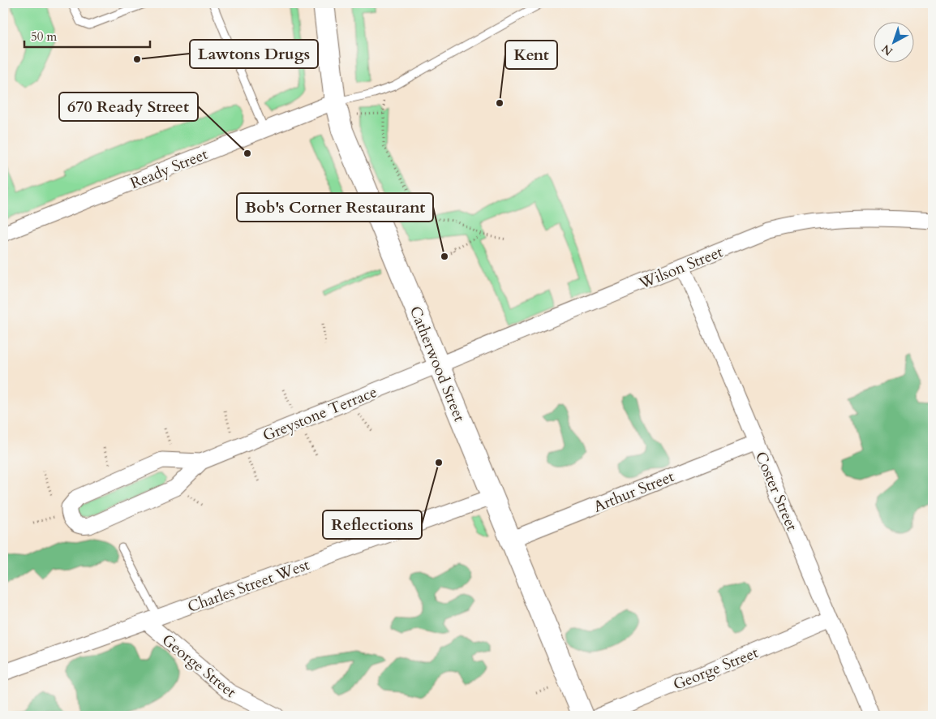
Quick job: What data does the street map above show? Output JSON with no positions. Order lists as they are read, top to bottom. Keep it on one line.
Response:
{"streets":{"main road":["Catherwood Street"],"street":["Ready Street","Wilson Street","Greystone Terrace","Arthur Street","Coster Street","Charles Street West","George Street"]},"crossings":[["Ready Street","Catherwood Street"],["Wilson Street","Catherwood Street"],["Wilson Street","Greystone Terrace"],["Wilson Street","Coster Street"],["Catherwood Street","Greystone Terrace"],["Catherwood Street","Arthur Street"],["Catherwood Street","Charles Street West"],["Arthur Street","Coster Street"],["Coster Street","George Street"],["Charles Street West","George Street"]],"places":["Lawtons Drugs","Kent","670 Ready Street","Bob's Corner Restaurant","Reflections"],"scale_bar":"50 m","north":"bottom left"}
